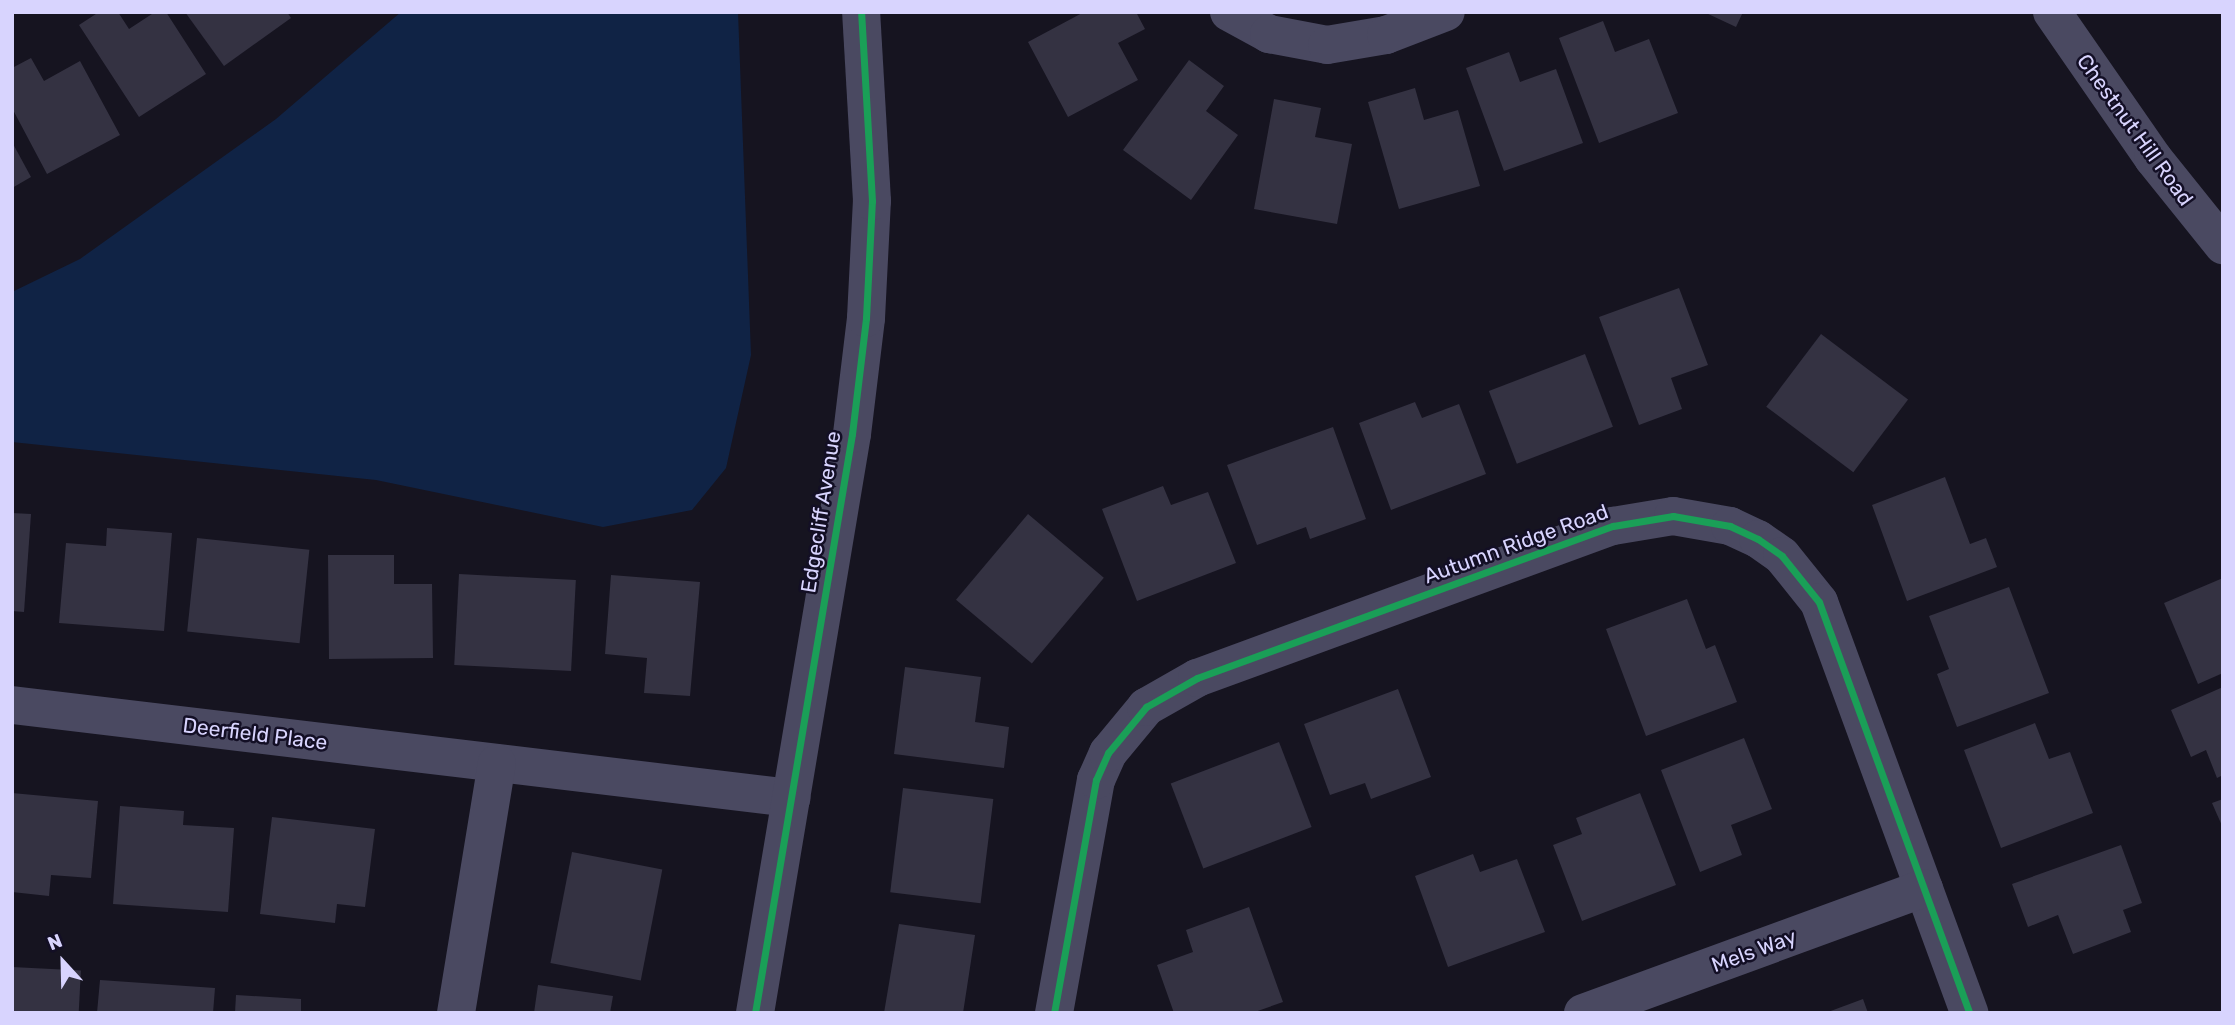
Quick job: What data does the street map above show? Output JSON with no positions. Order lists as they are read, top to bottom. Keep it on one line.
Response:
{"streets":{"street":["Chestnut Hill Road","Edgecliff Avenue","Autumn Ridge Road","Deerfield Place","Mels Way"]},"crossings":[["Edgecliff Avenue","Deerfield Place"],["Autumn Ridge Road","Mels Way"]],"north":"top"}
